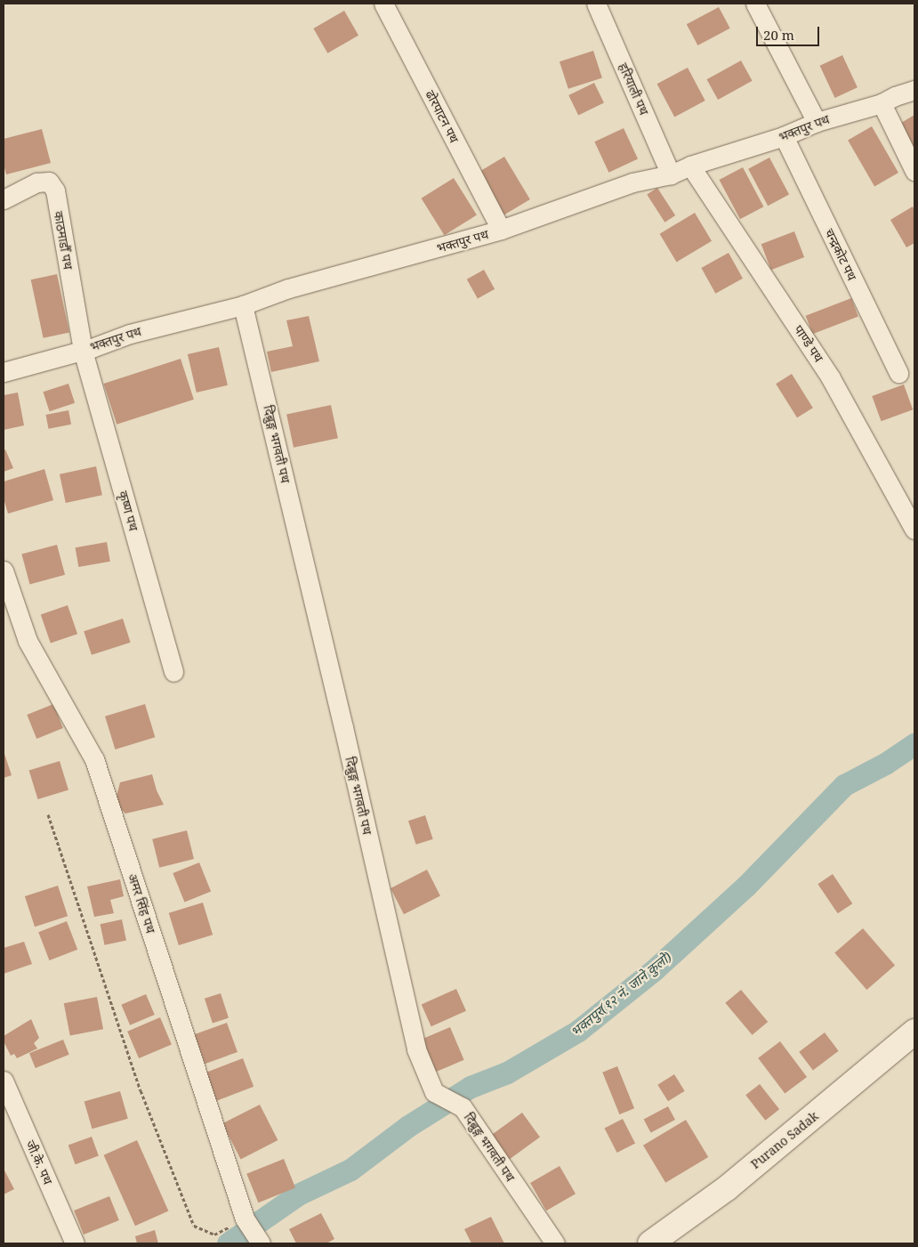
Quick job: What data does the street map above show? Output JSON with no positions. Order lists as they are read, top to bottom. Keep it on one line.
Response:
{"streets":{"main road":["Purano Sadak"],"street":["हरियाली पथ","ढोरपाटन पथ","भक्तपुर पथ","काठमाडौँ पथ","चन्द्रकोट पथ","पाण्डे पथ","दिब्रुङ्ग भगवती पथ","कृष्ण पथ","अमर सिंह पथ","जी.के. पथ"]},"crossings":[["हरियाली पथ","भक्तपुर पथ"],["ढोरपाटन पथ","भक्तपुर पथ"],["भक्तपुर पथ","काठमाडौँ पथ"],["भक्तपुर पथ","चन्द्रकोट पथ"],["भक्तपुर पथ","पाण्डे पथ"],["भक्तपुर पथ","दिब्रुङ्ग भगवती पथ"],["भक्तपुर पथ","कृष्ण पथ"],["काठमाडौँ पथ","कृष्ण पथ"]],"water":["भक्तपुर(१२ नं. जाने कुलो)"],"scale_bar":"20 m"}
